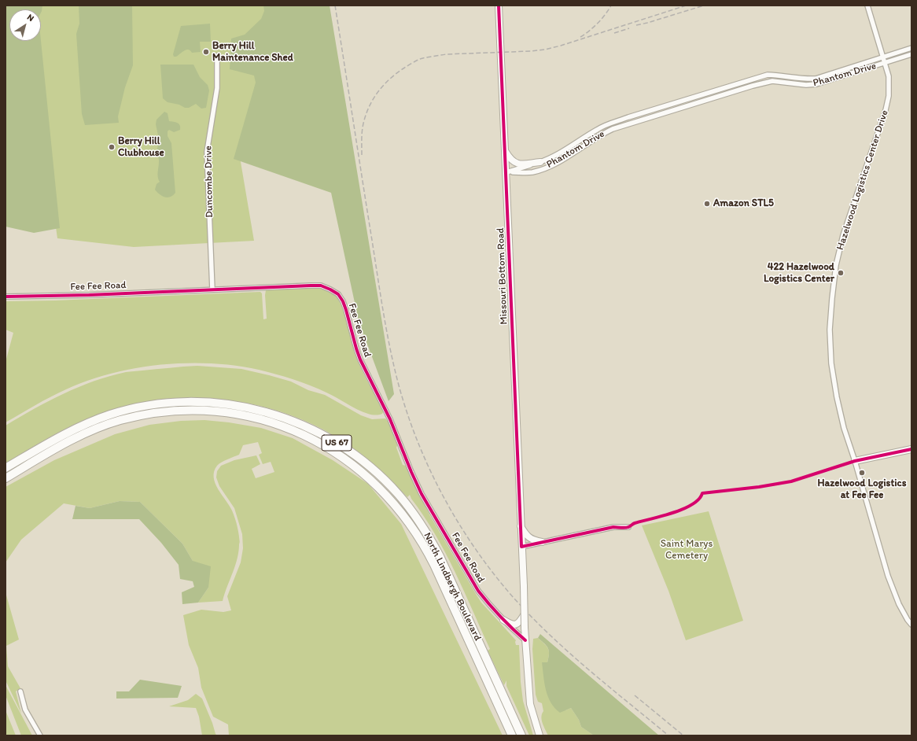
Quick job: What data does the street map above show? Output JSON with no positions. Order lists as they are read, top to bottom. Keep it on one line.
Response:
{"streets":{"highway":["US 67","North Lindbergh Boulevard"],"street":["Phantom Drive","Hazelwood Logistics Center Drive","Duncombe Drive","Missouri Bottom Road","Fee Fee Road"]},"crossings":[["Phantom Drive","Hazelwood Logistics Center Drive"],["Phantom Drive","Missouri Bottom Road"],["Duncombe Drive","Fee Fee Road"],["Missouri Bottom Road","Fee Fee Road"]],"parks":["Saint Marys Cemetery"],"places":["Berry Hill Maintenance Shed","Berry Hill Clubhouse","Amazon STL5","422 Hazelwood Logistics Center","Hazelwood Logistics at Fee Fee"],"north":"top right"}
